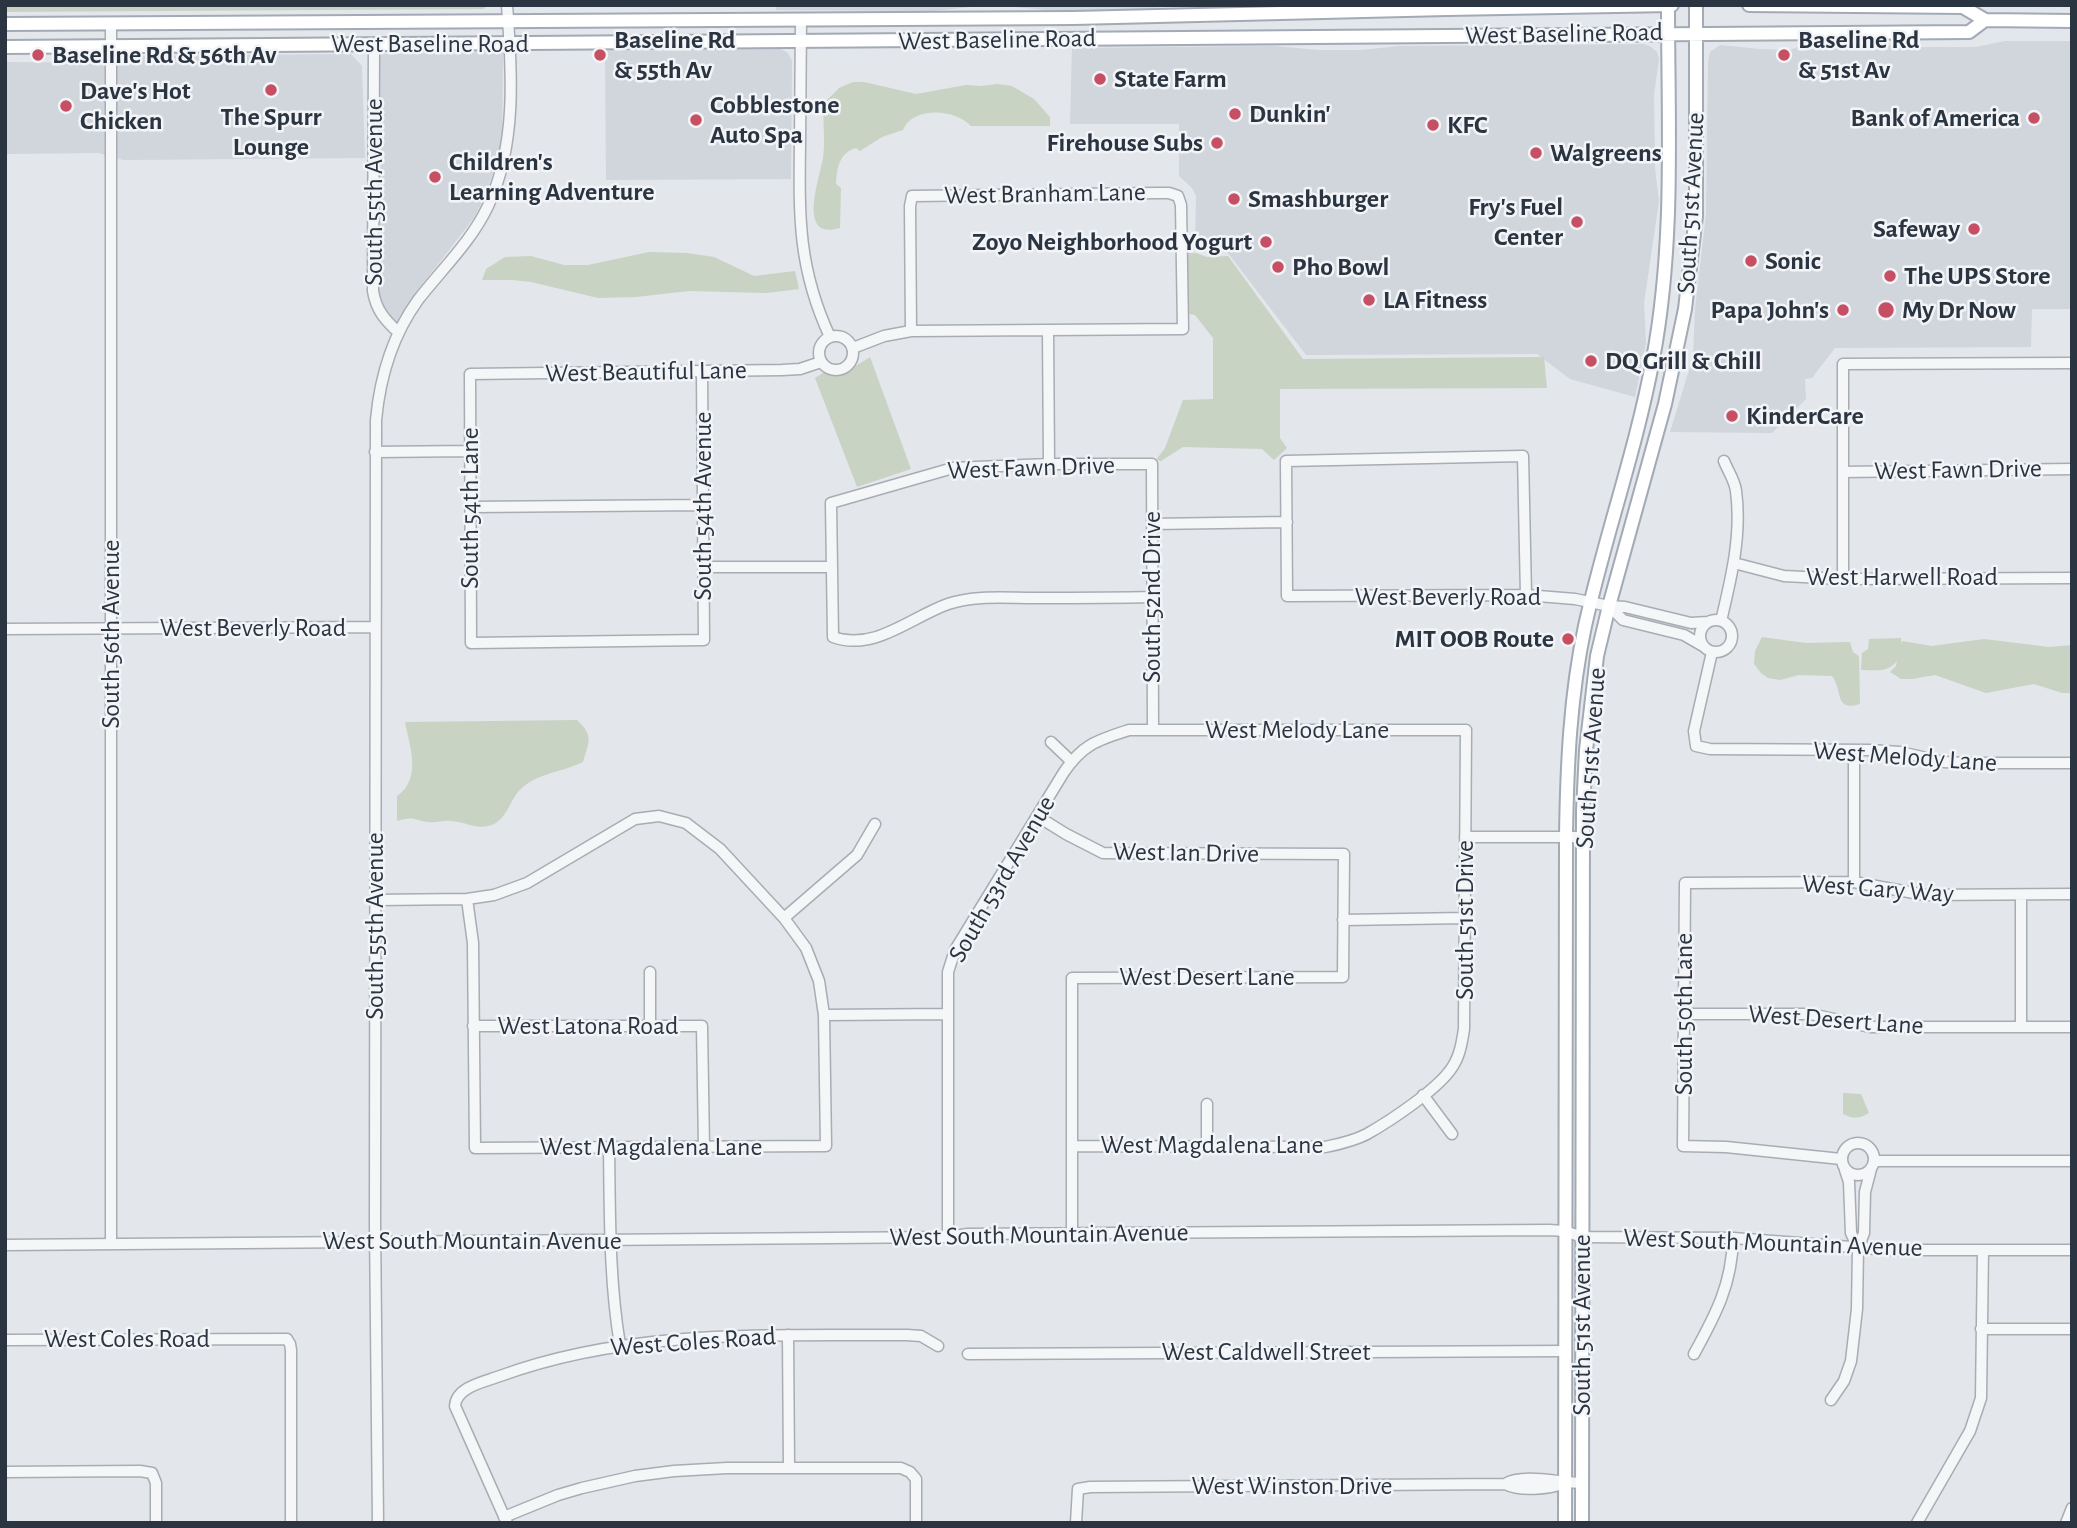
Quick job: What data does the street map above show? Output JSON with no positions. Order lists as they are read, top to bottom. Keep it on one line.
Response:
{"streets":{"main road":["West Baseline Road","South 51st Avenue"],"street":["South 55th Avenue","West Branham Lane","West Beautiful Lane","West Fawn Drive","South 54th Avenue","South 54th Lane","West Harwell Road","South 52nd Drive","West Beverly Road","South 56th Avenue","West Melody Lane","West Ian Drive","South 53rd Avenue","West Gary Way","South 51st Drive","West Desert Lane","South 50th Lane","West Latona Road","West Magdalena Lane","West South Mountain Avenue","West Coles Road","West Caldwell Street","West Winston Drive"]},"crossings":[["West Baseline Road","South 55th Avenue"],["West Baseline Road","South 51st Avenue"],["West Baseline Road","South 56th Avenue"],["South 55th Avenue","West Beverly Road"],["South 55th Avenue","West South Mountain Avenue"],["South 51st Avenue","West Beverly Road"],["South 51st Avenue","West South Mountain Avenue"],["South 51st Avenue","West Caldwell Street"],["South 51st Avenue","West Winston Drive"],["West Beautiful Lane","South 54th Avenue"],["West Beautiful Lane","South 54th Lane"],["West Fawn Drive","South 52nd Drive"],["South 54th Avenue","South 54th Lane"],["South 52nd Drive","West Melody Lane"],["West Beverly Road","South 56th Avenue"],["West Beverly Road","West Melody Lane"],["South 56th Avenue","West South Mountain Avenue"],["West Melody Lane","South 53rd Avenue"],["West Melody Lane","South 51st Drive"],["West Ian Drive","South 53rd Avenue"],["West Ian Drive","West Desert Lane"],["South 53rd Avenue","West South Mountain Avenue"],["West Gary Way","South 50th Lane"],["South 51st Drive","West Magdalena Lane"],["West Desert Lane","South 50th Lane"],["West Desert Lane","West Magdalena Lane"],["West Latona Road","West Magdalena Lane"]],"places":["Baseline Rd & 56th Av","Baseline Rd & 55th Av","Baseline Rd & 51st Av","State Farm","The Spurr Lounge","Dave's Hot Chicken","Dunkin'","Bank of America","Cobblestone Auto Spa","KFC","Firehouse Subs","Walgreens","Children's Learning Adventure","Smashburger","Fry's Fuel Center","Safeway","Zoyo Neighborhood Yogurt","Sonic","Pho Bowl","The UPS Store","LA Fitness","Papa John's","My Dr Now","DQ Grill & Chill","KinderCare","MIT OOB Route"]}
